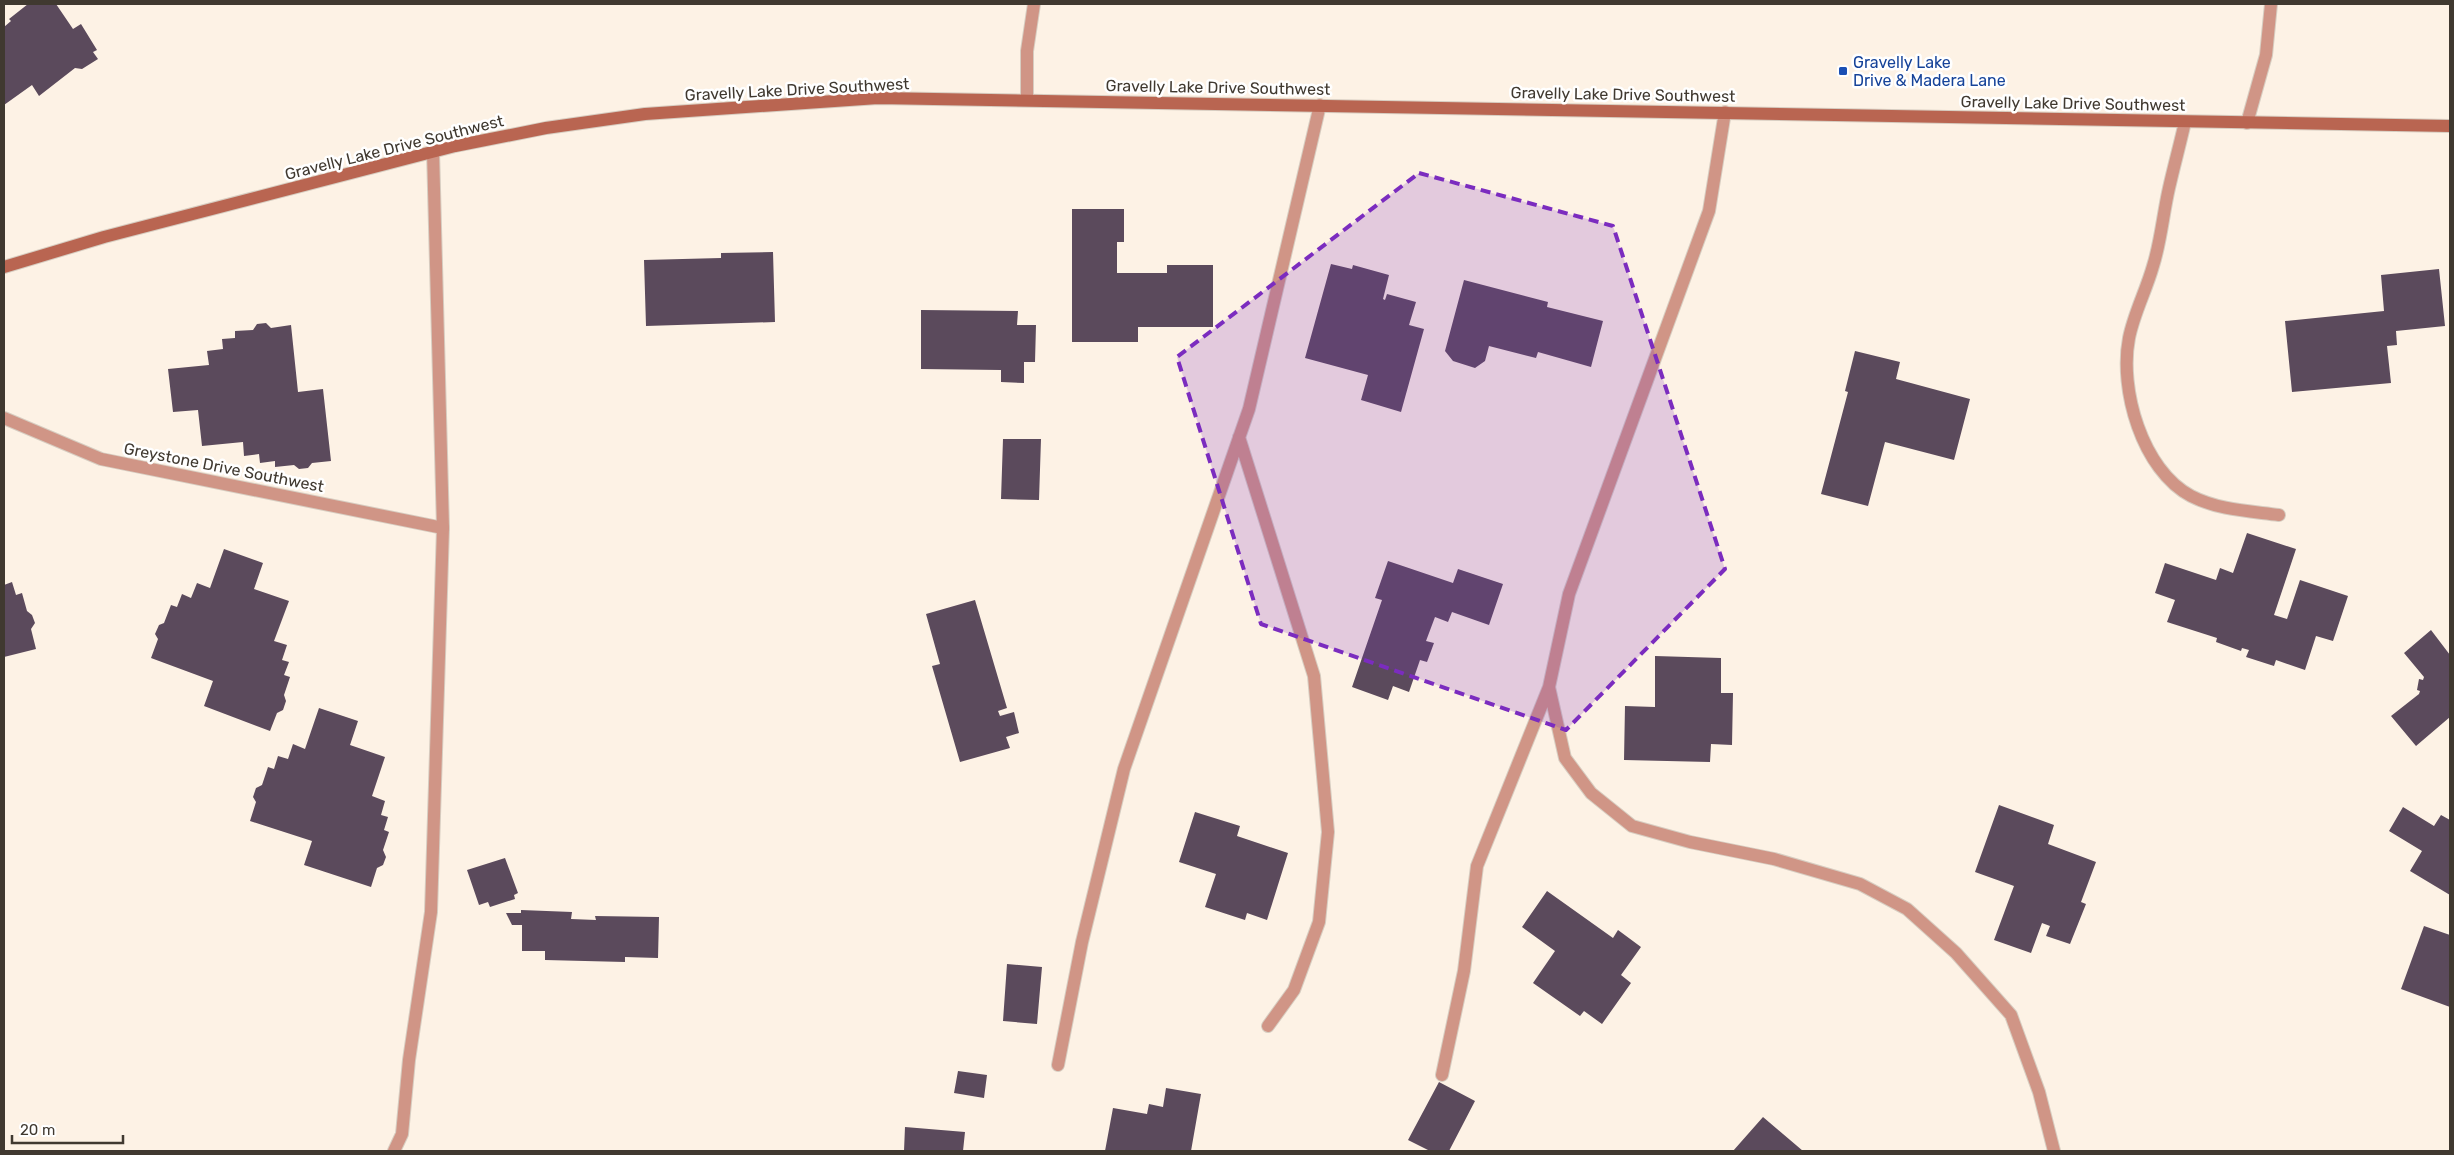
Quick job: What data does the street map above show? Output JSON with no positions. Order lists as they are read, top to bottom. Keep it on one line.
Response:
{"streets":{"main road":["Gravelly Lake Drive Southwest"],"street":["Greystone Drive Southwest"]},"places":{"transit":["Gravelly Lake Drive & Madera Lane"]},"scale_bar":"20 m"}
